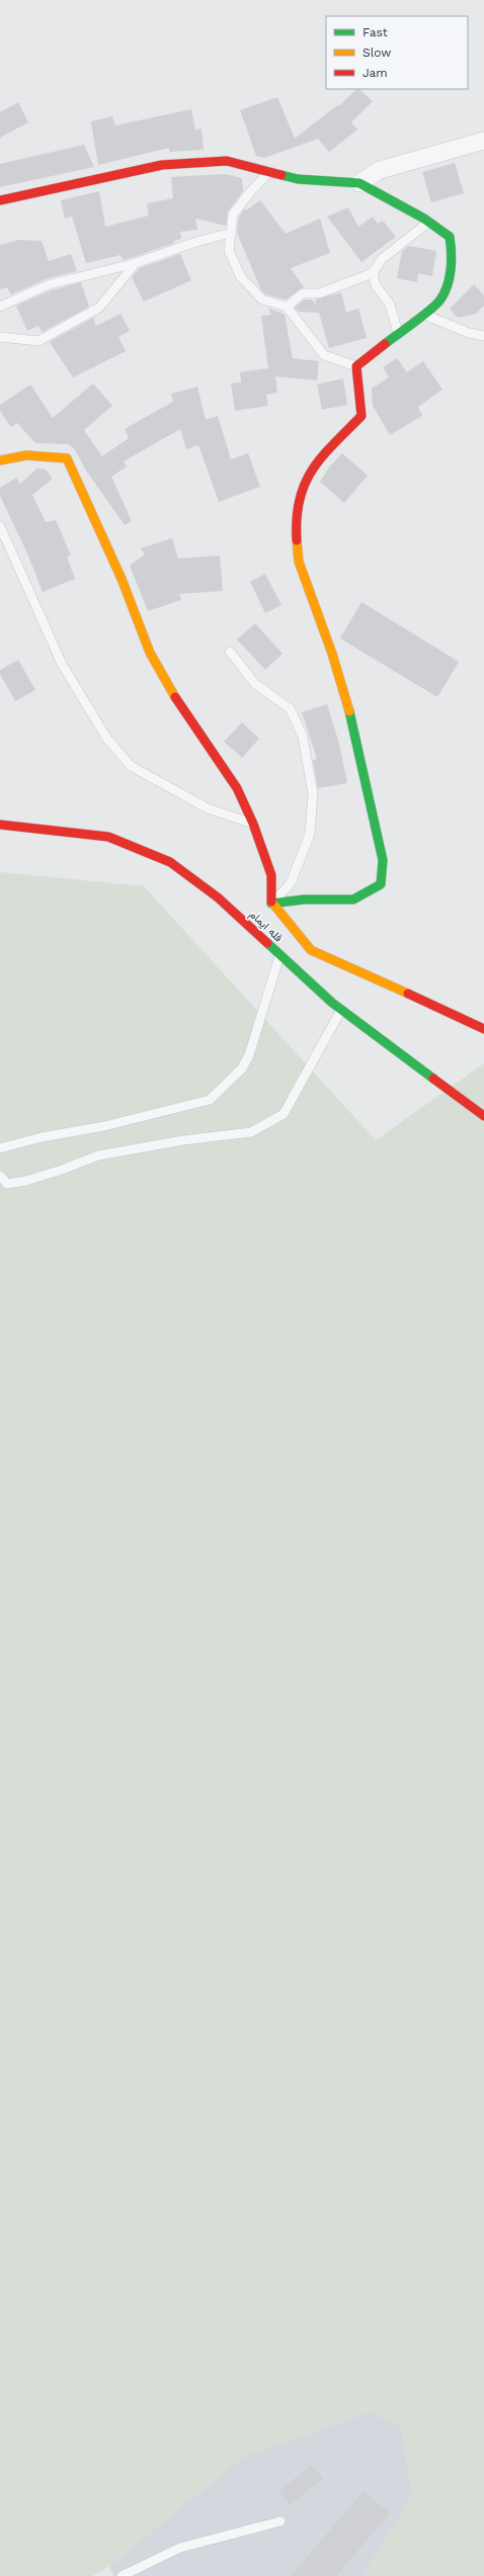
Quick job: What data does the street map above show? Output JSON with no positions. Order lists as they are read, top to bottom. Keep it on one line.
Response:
{"streets":{"street":["قله ایمام"]},"legend":["Fast","Slow","Jam"]}
